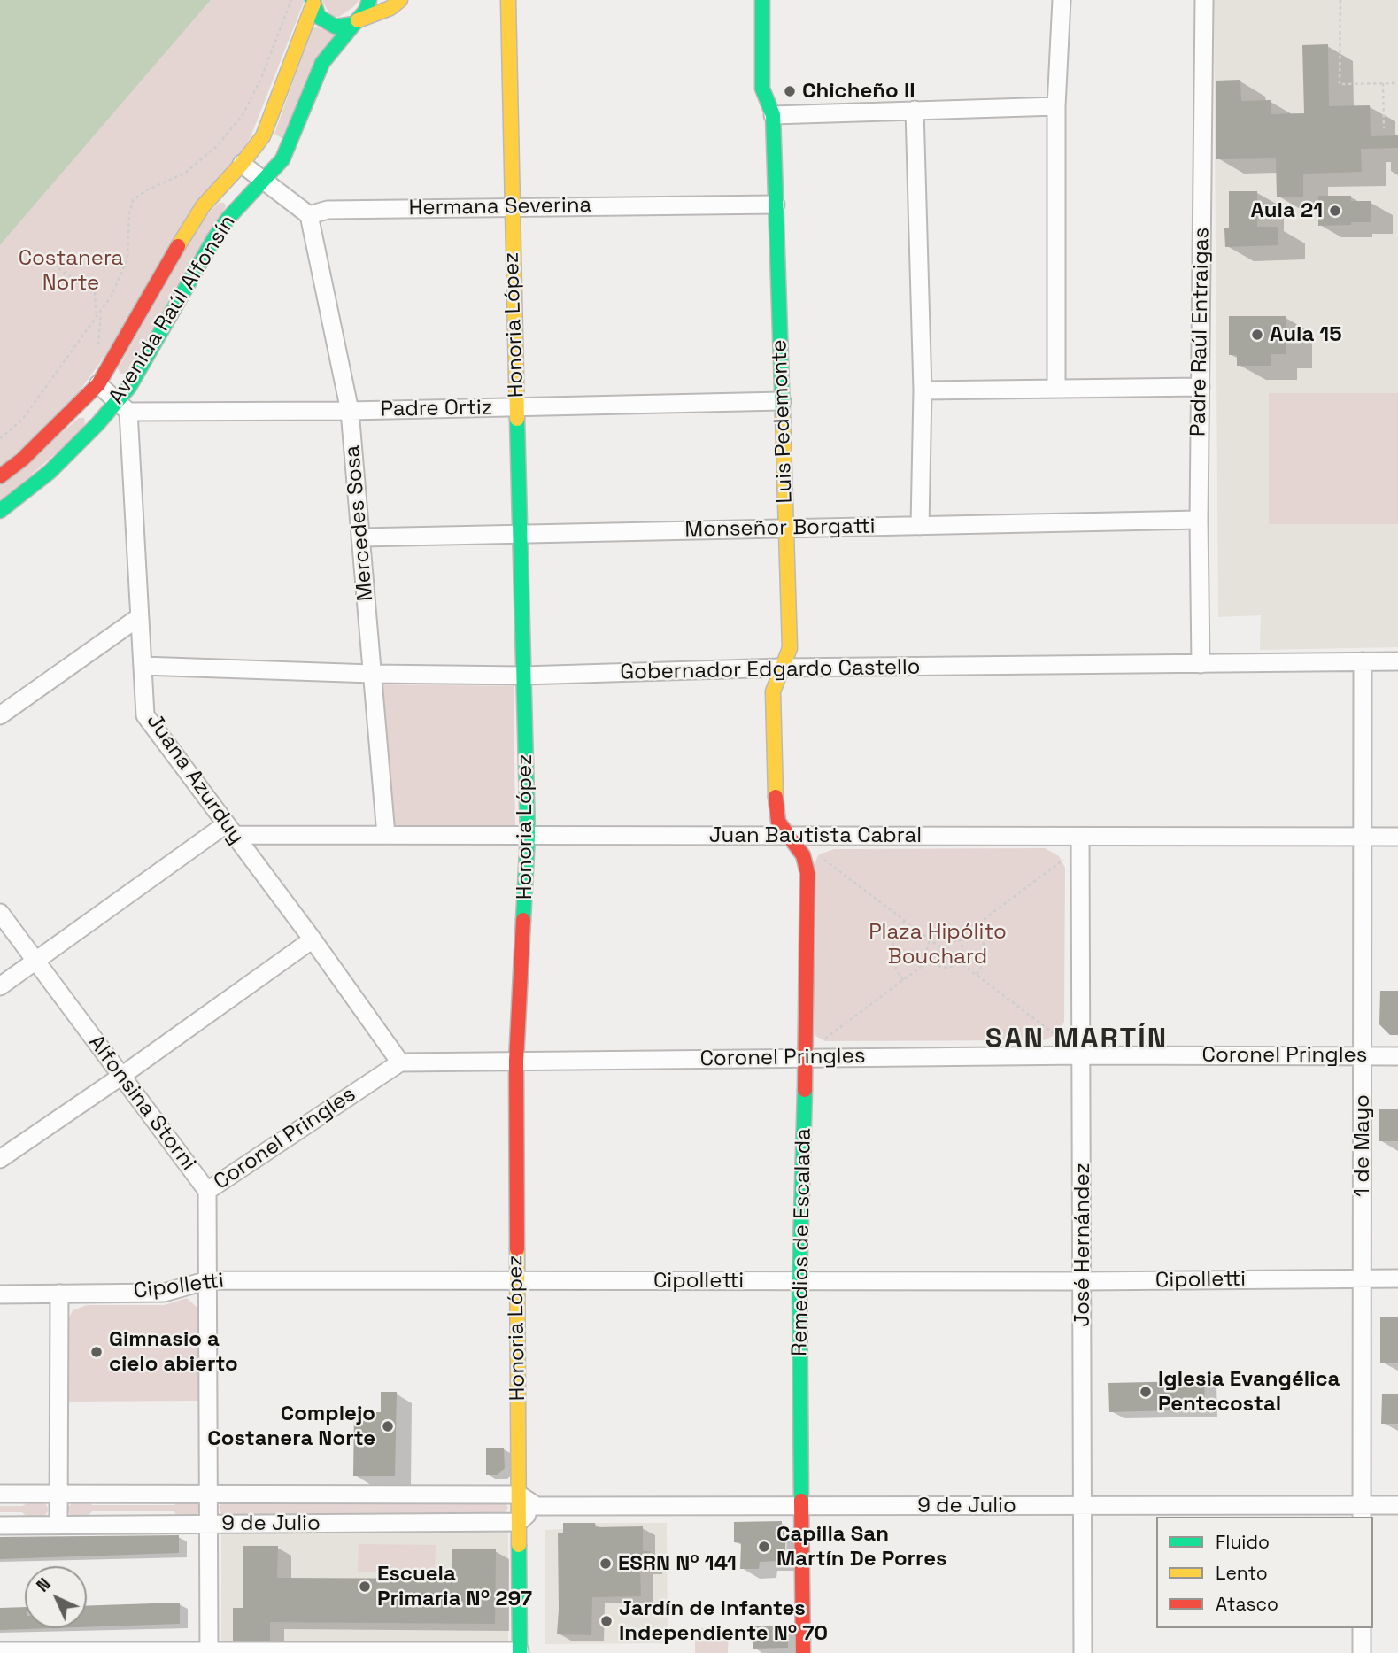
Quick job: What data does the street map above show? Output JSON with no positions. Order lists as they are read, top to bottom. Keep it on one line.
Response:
{"streets":{"street":["Hermana Severina","Avenida Raúl Alfonsín","Honoria López","Padre Raúl Entraigas","Padre Ortiz","Luis Pedemonte","Mercedes Sosa","Monseñor Borgatti","Gobernador Edgardo Castello","Juana Azurduy","Juan Bautista Cabral","Coronel Pringles","Alfonsina Storni","1 de Mayo","Remedios de Escalada","José Hernández","Cipolletti","9 de Julio"]},"crossings":[["Hermana Severina","Honoria López"],["Hermana Severina","Luis Pedemonte"],["Hermana Severina","Mercedes Sosa"],["Avenida Raúl Alfonsín","Padre Ortiz"],["Avenida Raúl Alfonsín","Juana Azurduy"],["Honoria López","Padre Ortiz"],["Honoria López","Monseñor Borgatti"],["Honoria López","Gobernador Edgardo Castello"],["Honoria López","Juan Bautista Cabral"],["Honoria López","Coronel Pringles"],["Honoria López","Cipolletti"],["Honoria López","9 de Julio"],["Padre Raúl Entraigas","Monseñor Borgatti"],["Padre Raúl Entraigas","Gobernador Edgardo Castello"],["Padre Ortiz","Luis Pedemonte"],["Padre Ortiz","Mercedes Sosa"],["Padre Ortiz","Juana Azurduy"],["Luis Pedemonte","Monseñor Borgatti"],["Luis Pedemonte","Gobernador Edgardo Castello"],["Luis Pedemonte","Juan Bautista Cabral"],["Luis Pedemonte","Remedios de Escalada"],["Mercedes Sosa","Monseñor Borgatti"],["Mercedes Sosa","Gobernador Edgardo Castello"],["Mercedes Sosa","Juan Bautista Cabral"],["Gobernador Edgardo Castello","Juana Azurduy"],["Gobernador Edgardo Castello","1 de Mayo"],["Juana Azurduy","Juan Bautista Cabral"],["Juana Azurduy","Coronel Pringles"],["Juan Bautista Cabral","1 de Mayo"],["Juan Bautista Cabral","Remedios de Escalada"],["Juan Bautista Cabral","José Hernández"],["Coronel Pringles","Alfonsina Storni"],["Coronel Pringles","1 de Mayo"],["Coronel Pringles","Remedios de Escalada"],["Coronel Pringles","José Hernández"],["Alfonsina Storni","Cipolletti"],["Alfonsina Storni","9 de Julio"],["1 de Mayo","Cipolletti"],["1 de Mayo","9 de Julio"],["Remedios de Escalada","Cipolletti"],["Remedios de Escalada","9 de Julio"],["José Hernández","Cipolletti"],["José Hernández","9 de Julio"]],"districts":["SAN MARTÍN"],"parks":["Costanera Norte","Plaza Hipólito Bouchard"],"places":["Chicheño II","Aula 21","Aula 15","Gimnasio a cielo abierto","Iglesia Evangélica Pentecostal","Complejo Costanera Norte","Capilla San Martín De Porres","ESRN Nº 141","Escuela Primaria Nº 297","Jardín de Infantes Independiente Nº 70"],"legend":["Fluido","Lento","Atasco"],"north":"top left"}
